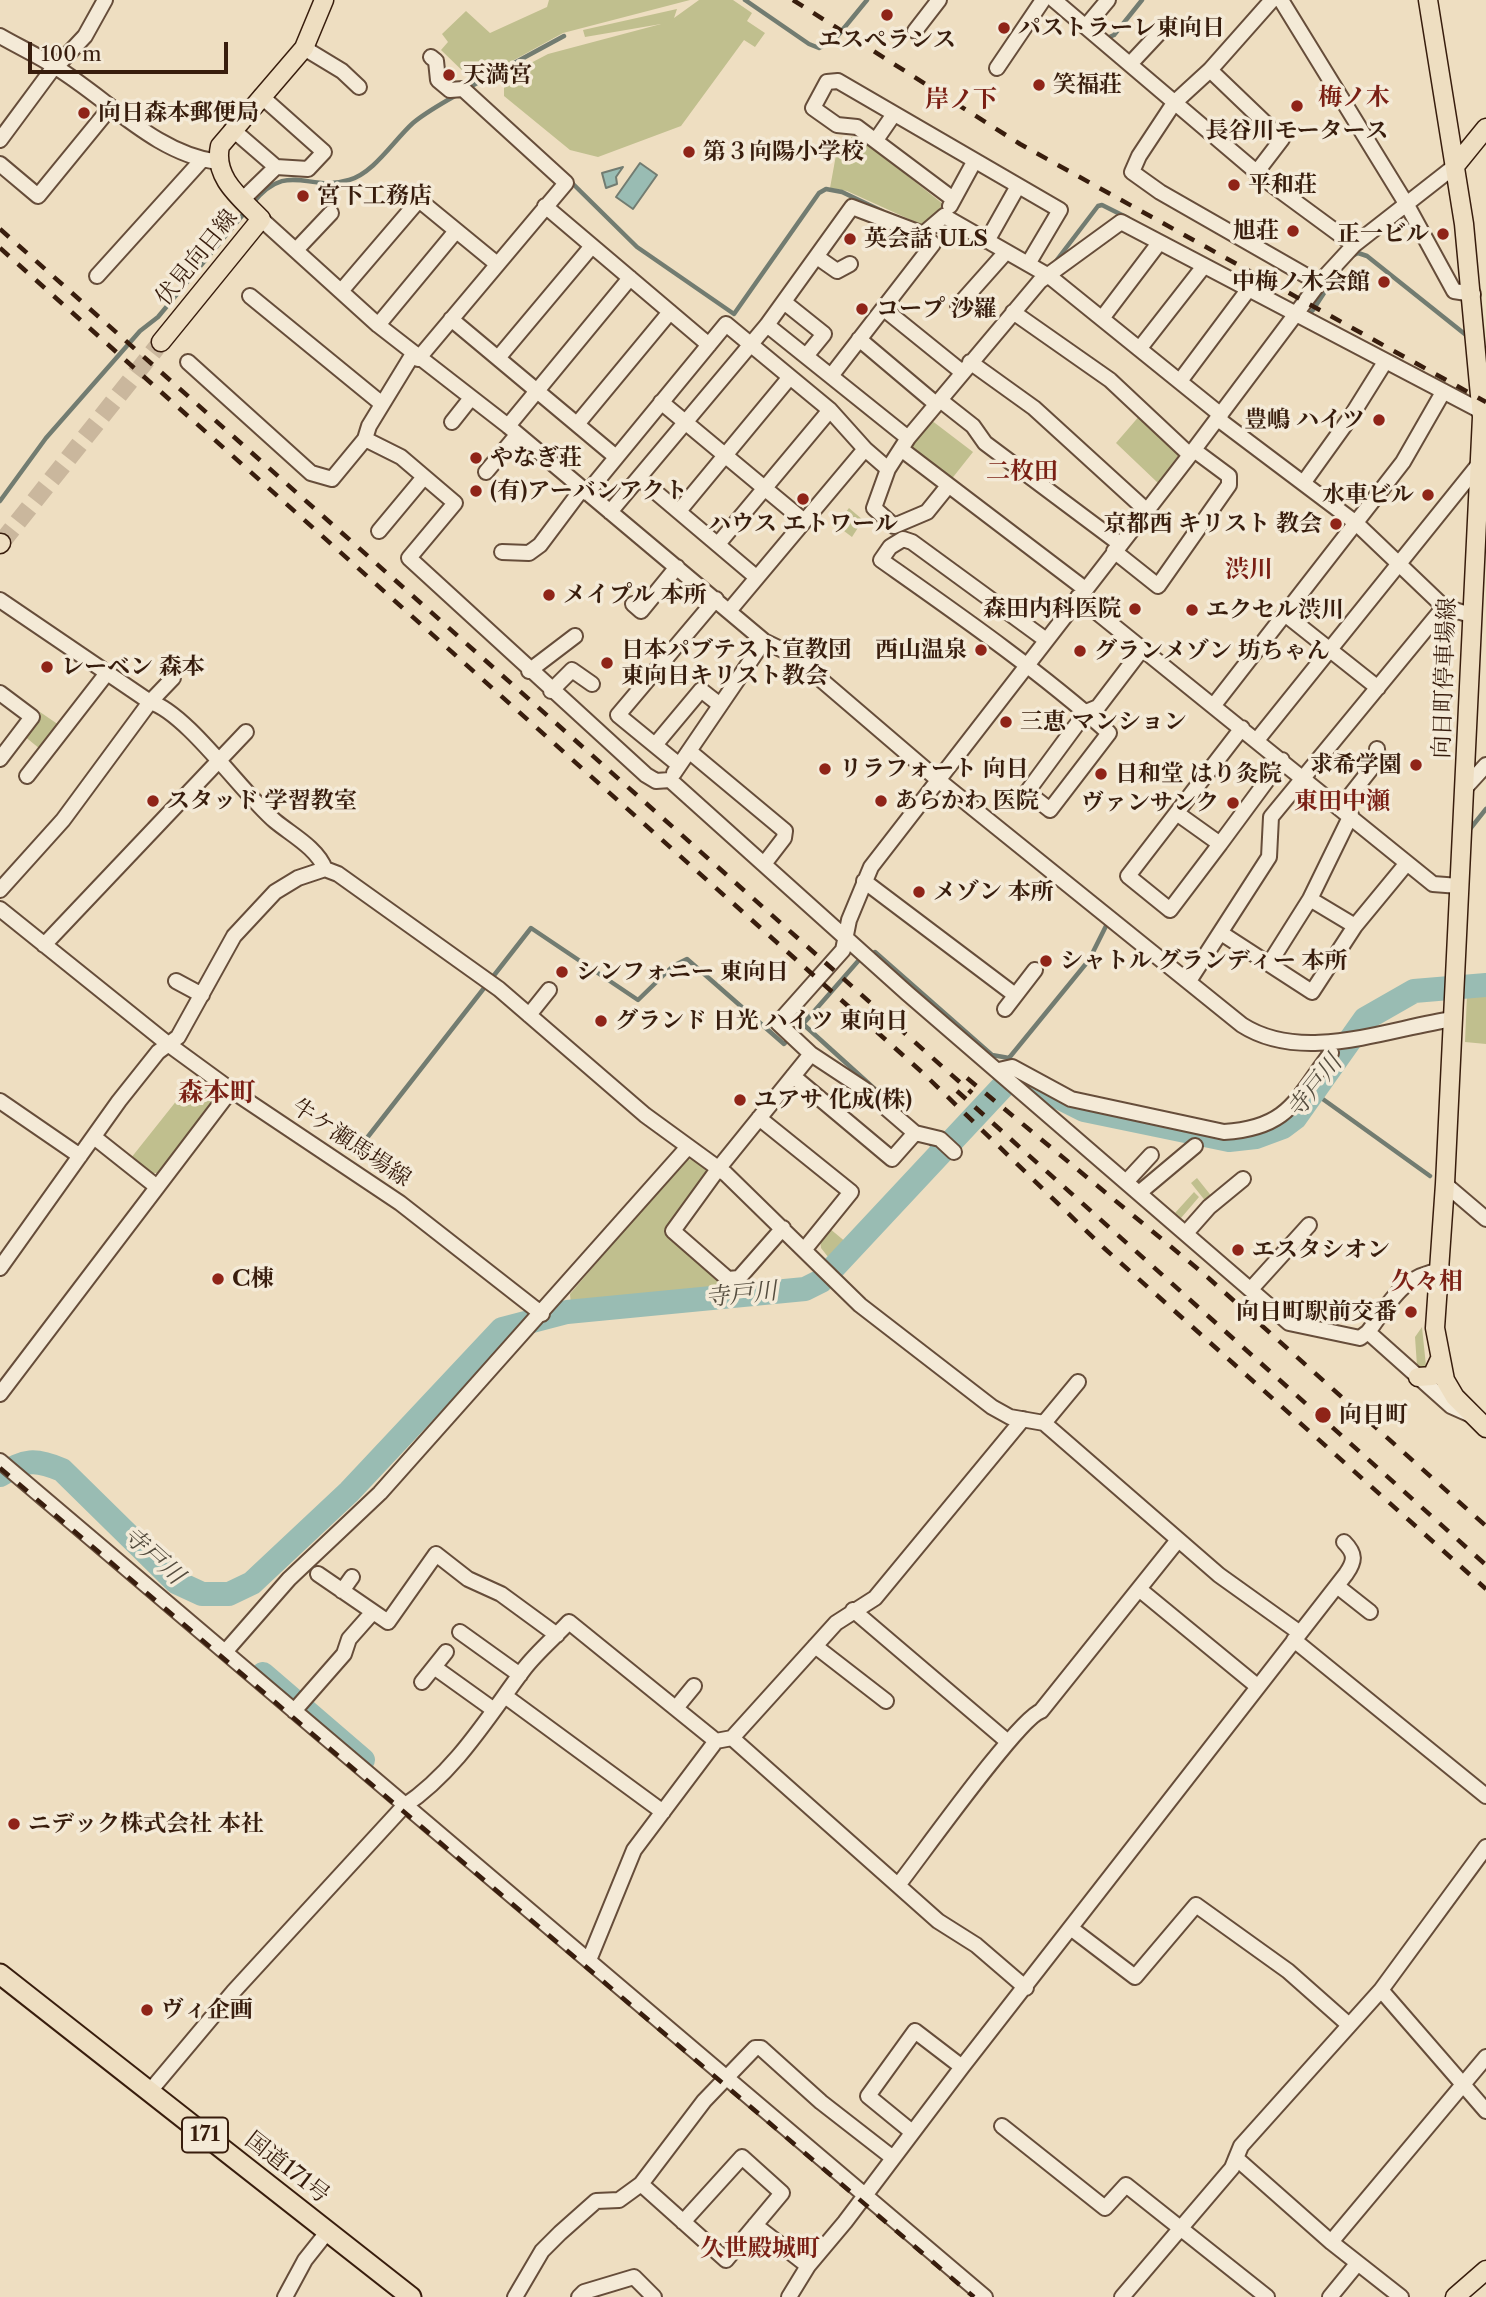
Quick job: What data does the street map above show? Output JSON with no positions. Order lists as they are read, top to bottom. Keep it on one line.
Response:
{"streets":{"highway":["171","国道171号"],"main road":["伏見向日線","向日町停車場線"],"street":["牛ケ瀬馬場線"]},"districts":["梅ノ木","岸ノ下","二枚田","渋川","東田中瀬","森本町","久々相","久世殿城町"],"water":["寺戸川"],"places":["エスぺランス","パストラーレ東向日","天満宮","笑福荘","長谷川モータース","向日森本郵便局","第３向陽小学校","平和荘","宮下工務店","旭荘","正一ビル","英会話 ULS","中梅ノ木会館","コープ 沙羅","豊嶋 ハイツ","やなぎ荘","(有)アーバンアクト","水車ビル","ハウス エトワール","京都西 キリスト 教会","メイプル 本所","森田内科医院","エクセル渋川","西山温泉","グランメゾン 坊ちゃん","日本パブテスト宣教団 東向日キリスト教会","レーベン 森本","三恵 マンション","求希学園","リラフォート 向日","日和堂 はり灸院","スタッド 学習教室","あらかわ 医院","ヴァンサンク","メゾン 本所","シャトル グランディー 本所","シンフォニー 東向日","グランド 日光 ハイツ 東向日","ユアサ 化成(株)","エスタシオン","C棟","向日町駅前交番","向日町","ニデック株式会社 本社","ヴィ企画"],"scale_bar":"100 m"}
